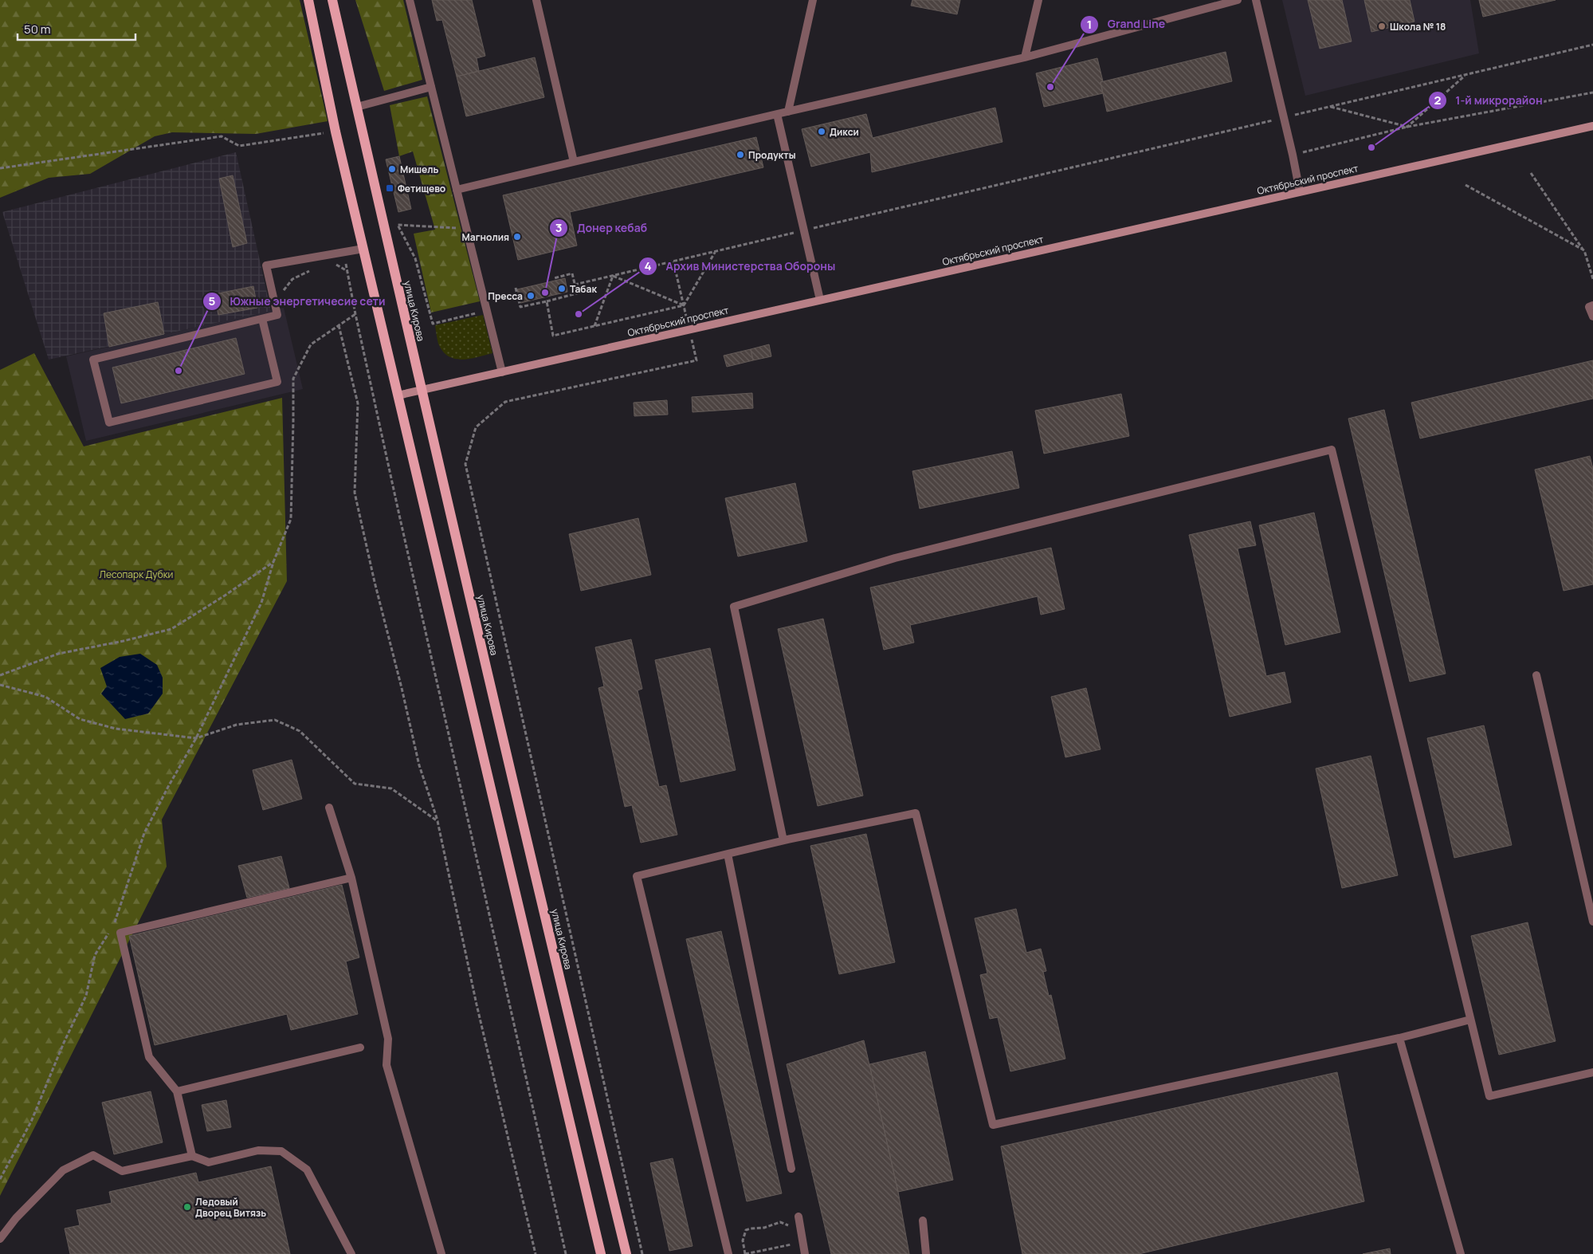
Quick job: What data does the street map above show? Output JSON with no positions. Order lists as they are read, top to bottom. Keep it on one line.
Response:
{"streets":{"main road":["Октябрьский проспект","улица Кирова"]},"crossings":[["Октябрьский проспект","улица Кирова"]],"parks":["Лесопарк Дубки"],"places":{"other":["Школа № 18","Grand Line","Дикси","1-й микрорайон","Продукты","Мишель","Магнолия","Табак","Донер кебаб","Пресса","Архив Министерства Обороны","Южные энергетичесие сети","Ледовый Дворец Витязь"],"transit":["Фетищево"]},"scale_bar":"50 m"}
